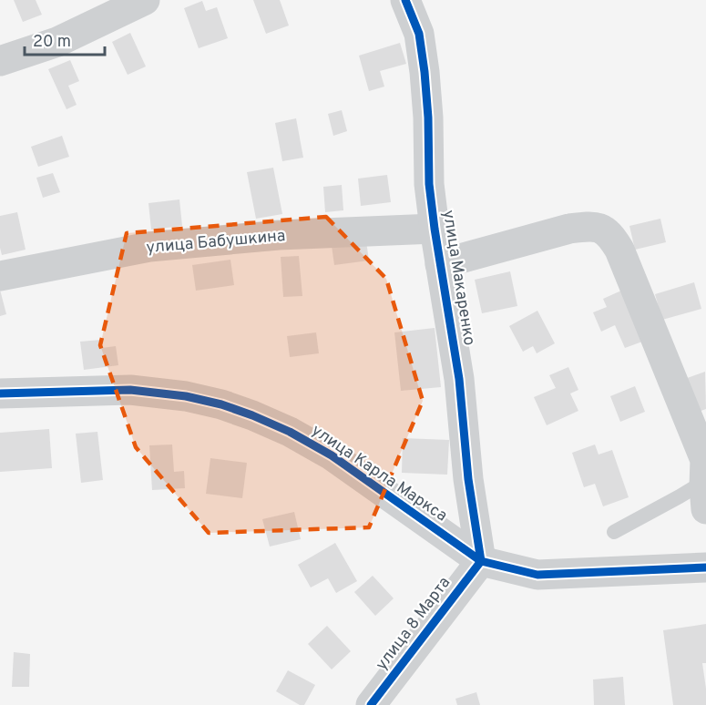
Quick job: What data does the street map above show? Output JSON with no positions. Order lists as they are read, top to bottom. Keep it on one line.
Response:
{"streets":{"street":["улица Бабушкина","улица Макаренко","улица Карла Маркса","улица 8 Марта"]},"crossings":[["улица Бабушкина","улица Макаренко"],["улица Макаренко","улица Карла Маркса"],["улица Макаренко","улица 8 Марта"],["улица Карла Маркса","улица 8 Марта"]],"scale_bar":"20 m"}
